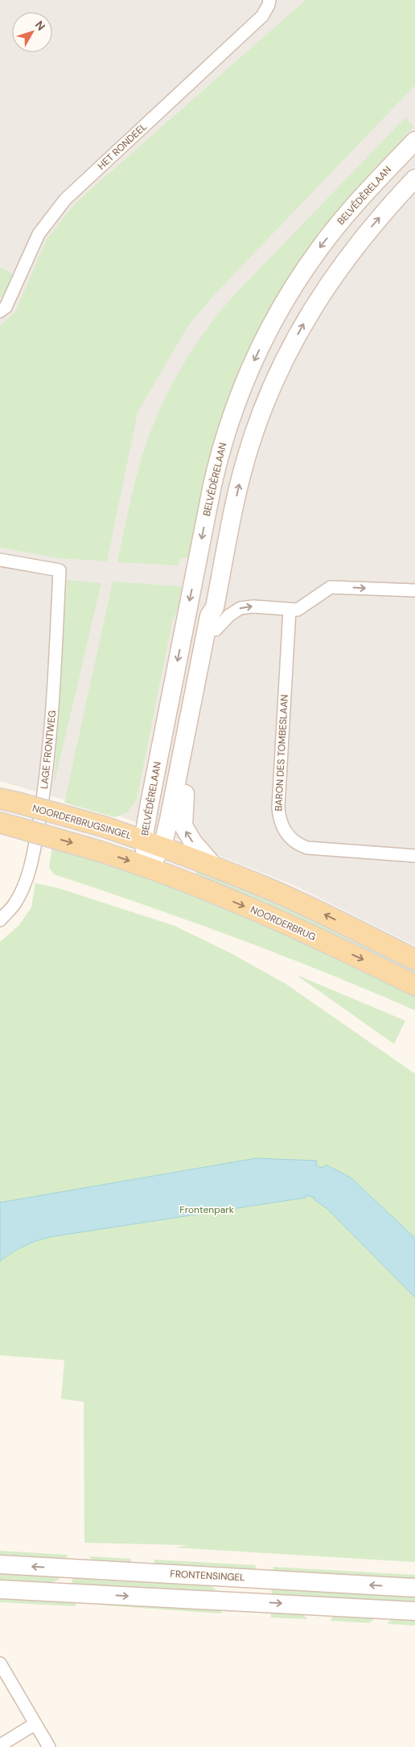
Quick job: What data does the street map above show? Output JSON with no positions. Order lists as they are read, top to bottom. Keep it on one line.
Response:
{"streets":{"main road":["BELVÉDÈRELAAN","NOORDERBRUGSINGEL","NOORDERBRUG","FRONTENSINGEL"],"street":["HET RONDEEL","LAGE FRONTWEG","BARON DES TOMBESLAAN"]},"crossings":[["BELVÉDÈRELAAN","NOORDERBRUGSINGEL"],["BELVÉDÈRELAAN","NOORDERBRUG"]],"parks":["Frontenpark"],"north":"top right"}
